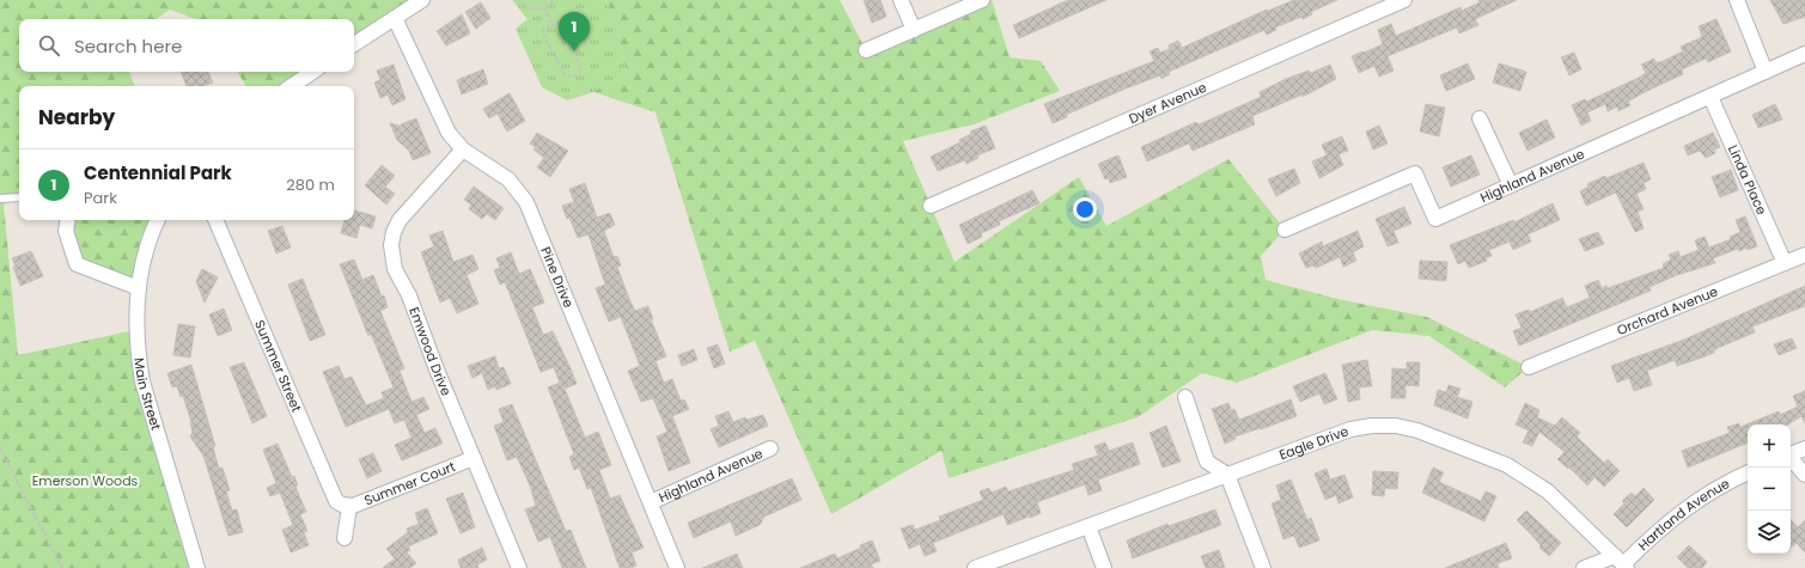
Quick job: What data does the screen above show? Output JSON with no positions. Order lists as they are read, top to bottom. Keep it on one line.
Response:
{"streets":{"street":["Dyer Avenue","Highland Avenue","Linda Place","Pine Drive","Orchard Avenue","Emwood Drive","Summer Street","Main Street","Eagle Drive","Summer Court","Hartland Avenue"]},"crossings":[["Highland Avenue","Linda Place"],["Highland Avenue","Pine Drive"],["Linda Place","Orchard Avenue"],["Pine Drive","Emwood Drive"],["Emwood Drive","Summer Court"],["Summer Street","Summer Court"],["Eagle Drive","Hartland Avenue"]],"parks":["Emerson Woods"],"page":{"pins":"1","search":"Search here","heading":"Nearby","list":[{"mark":"1","name":"Centennial Park","note":"Park","value":"280 m"}],"map_buttons":["+","−"]}}
